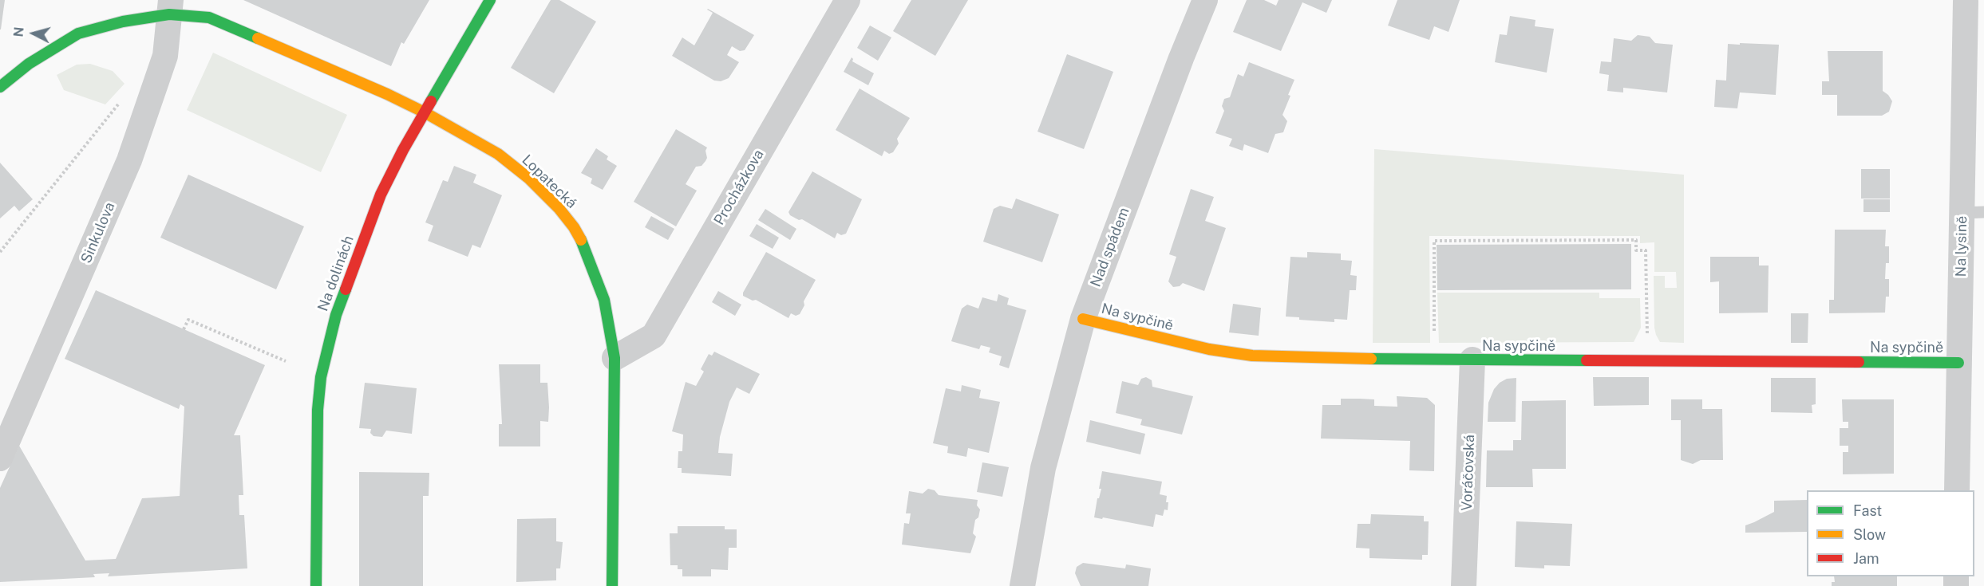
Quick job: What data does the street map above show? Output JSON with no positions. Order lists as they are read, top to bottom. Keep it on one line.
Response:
{"streets":{"street":["Lopatecká","Procházkova","Sinkulova","Na lysině","Nad spádem","Na dolinách","Na sypčině","Voráčovská"]},"crossings":[["Lopatecká","Procházkova"],["Lopatecká","Sinkulova"],["Lopatecká","Na dolinách"],["Na lysině","Na sypčině"],["Nad spádem","Na sypčině"],["Na sypčině","Voráčovská"]],"legend":["Fast","Slow","Jam"],"north":"left"}
